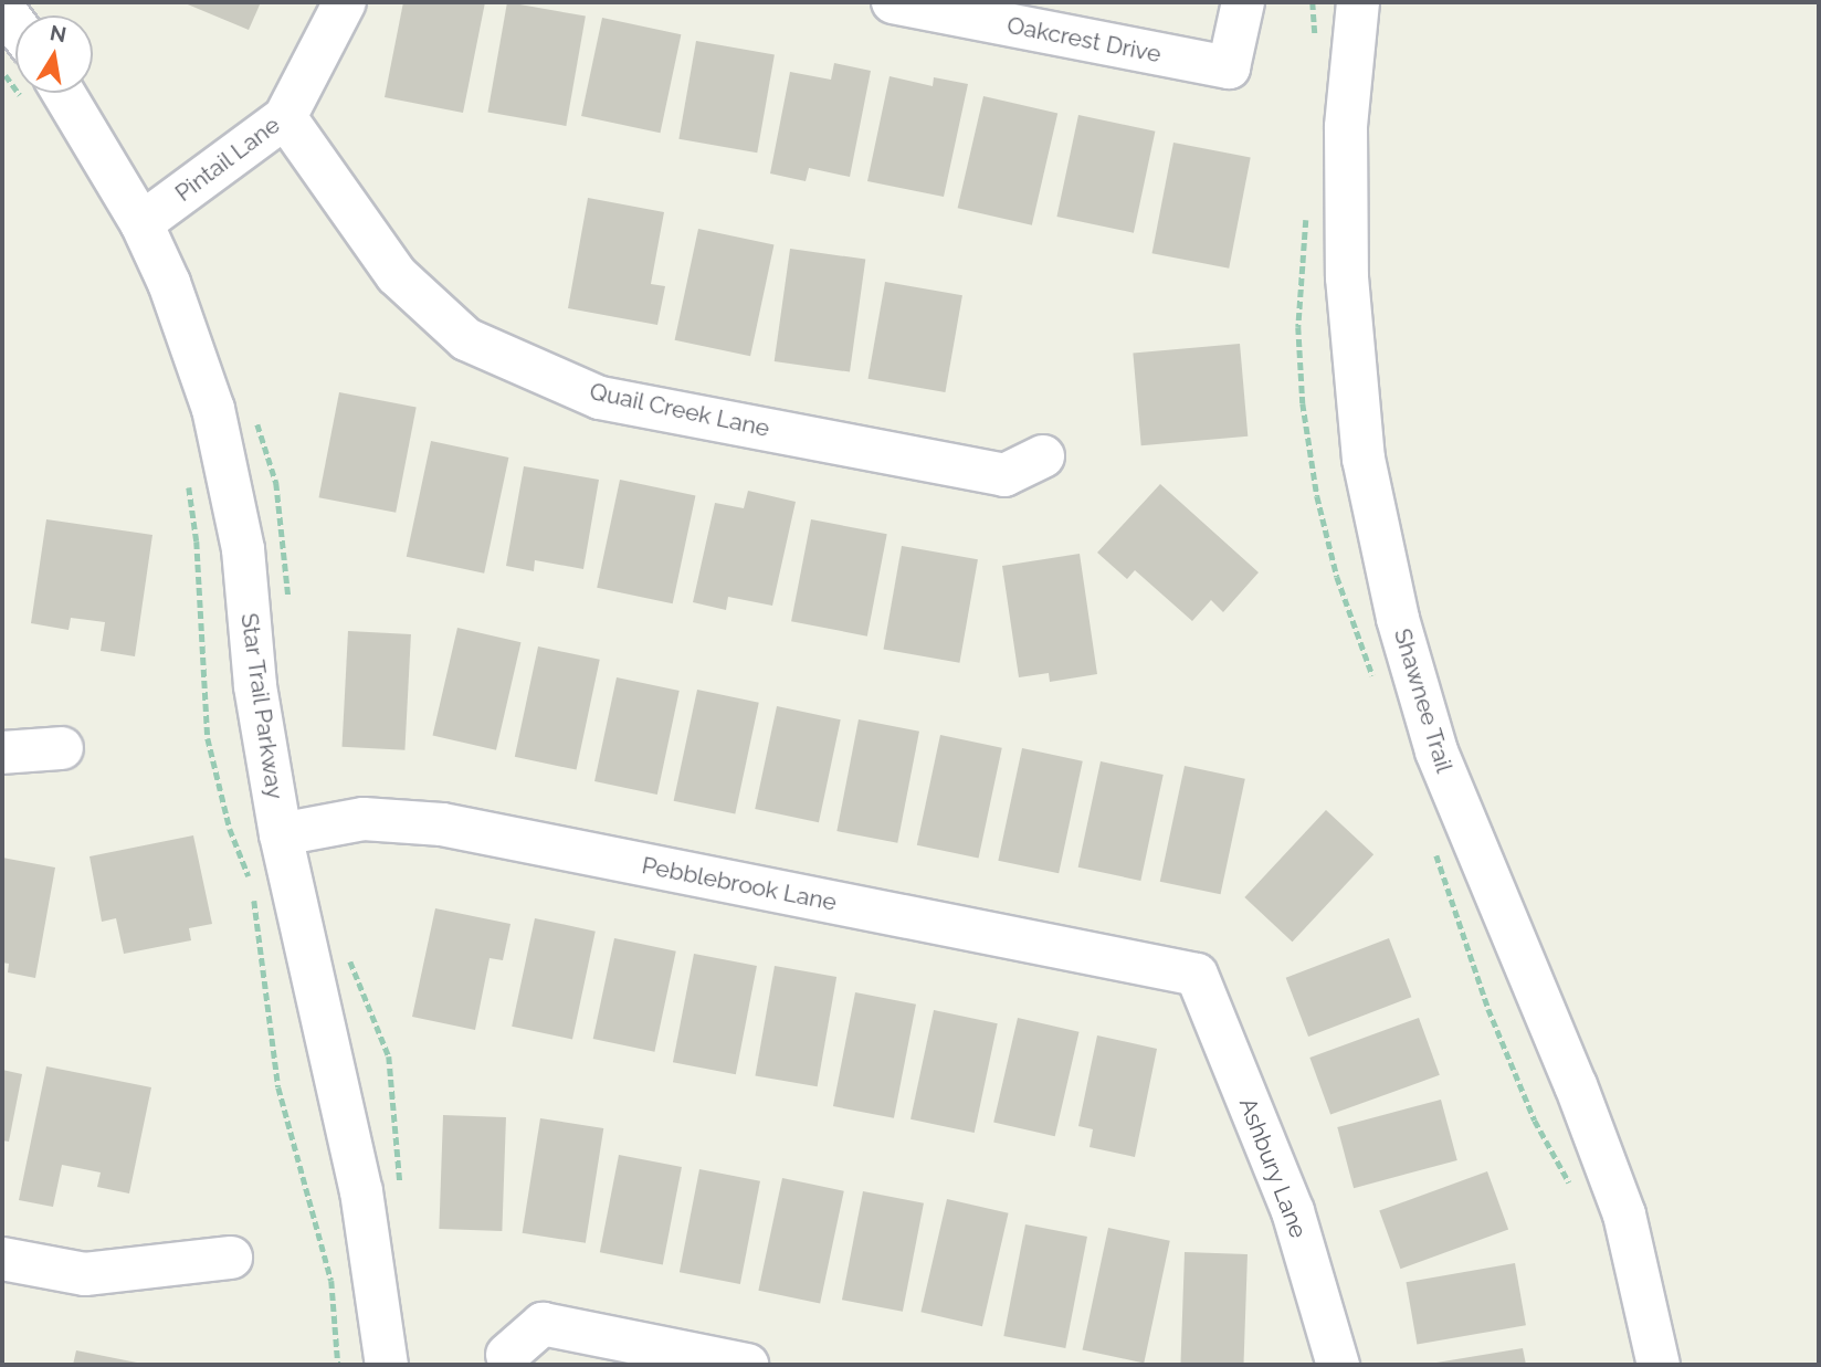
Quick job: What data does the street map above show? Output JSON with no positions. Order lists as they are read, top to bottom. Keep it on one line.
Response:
{"streets":{"street":["Oakcrest Drive","Pintail Lane","Quail Creek Lane","Shawnee Trail","Star Trail Parkway","Pebblebrook Lane","Ashbury Lane"]},"crossings":[["Pintail Lane","Quail Creek Lane"],["Pintail Lane","Star Trail Parkway"],["Star Trail Parkway","Pebblebrook Lane"],["Pebblebrook Lane","Ashbury Lane"]],"north":"top"}
